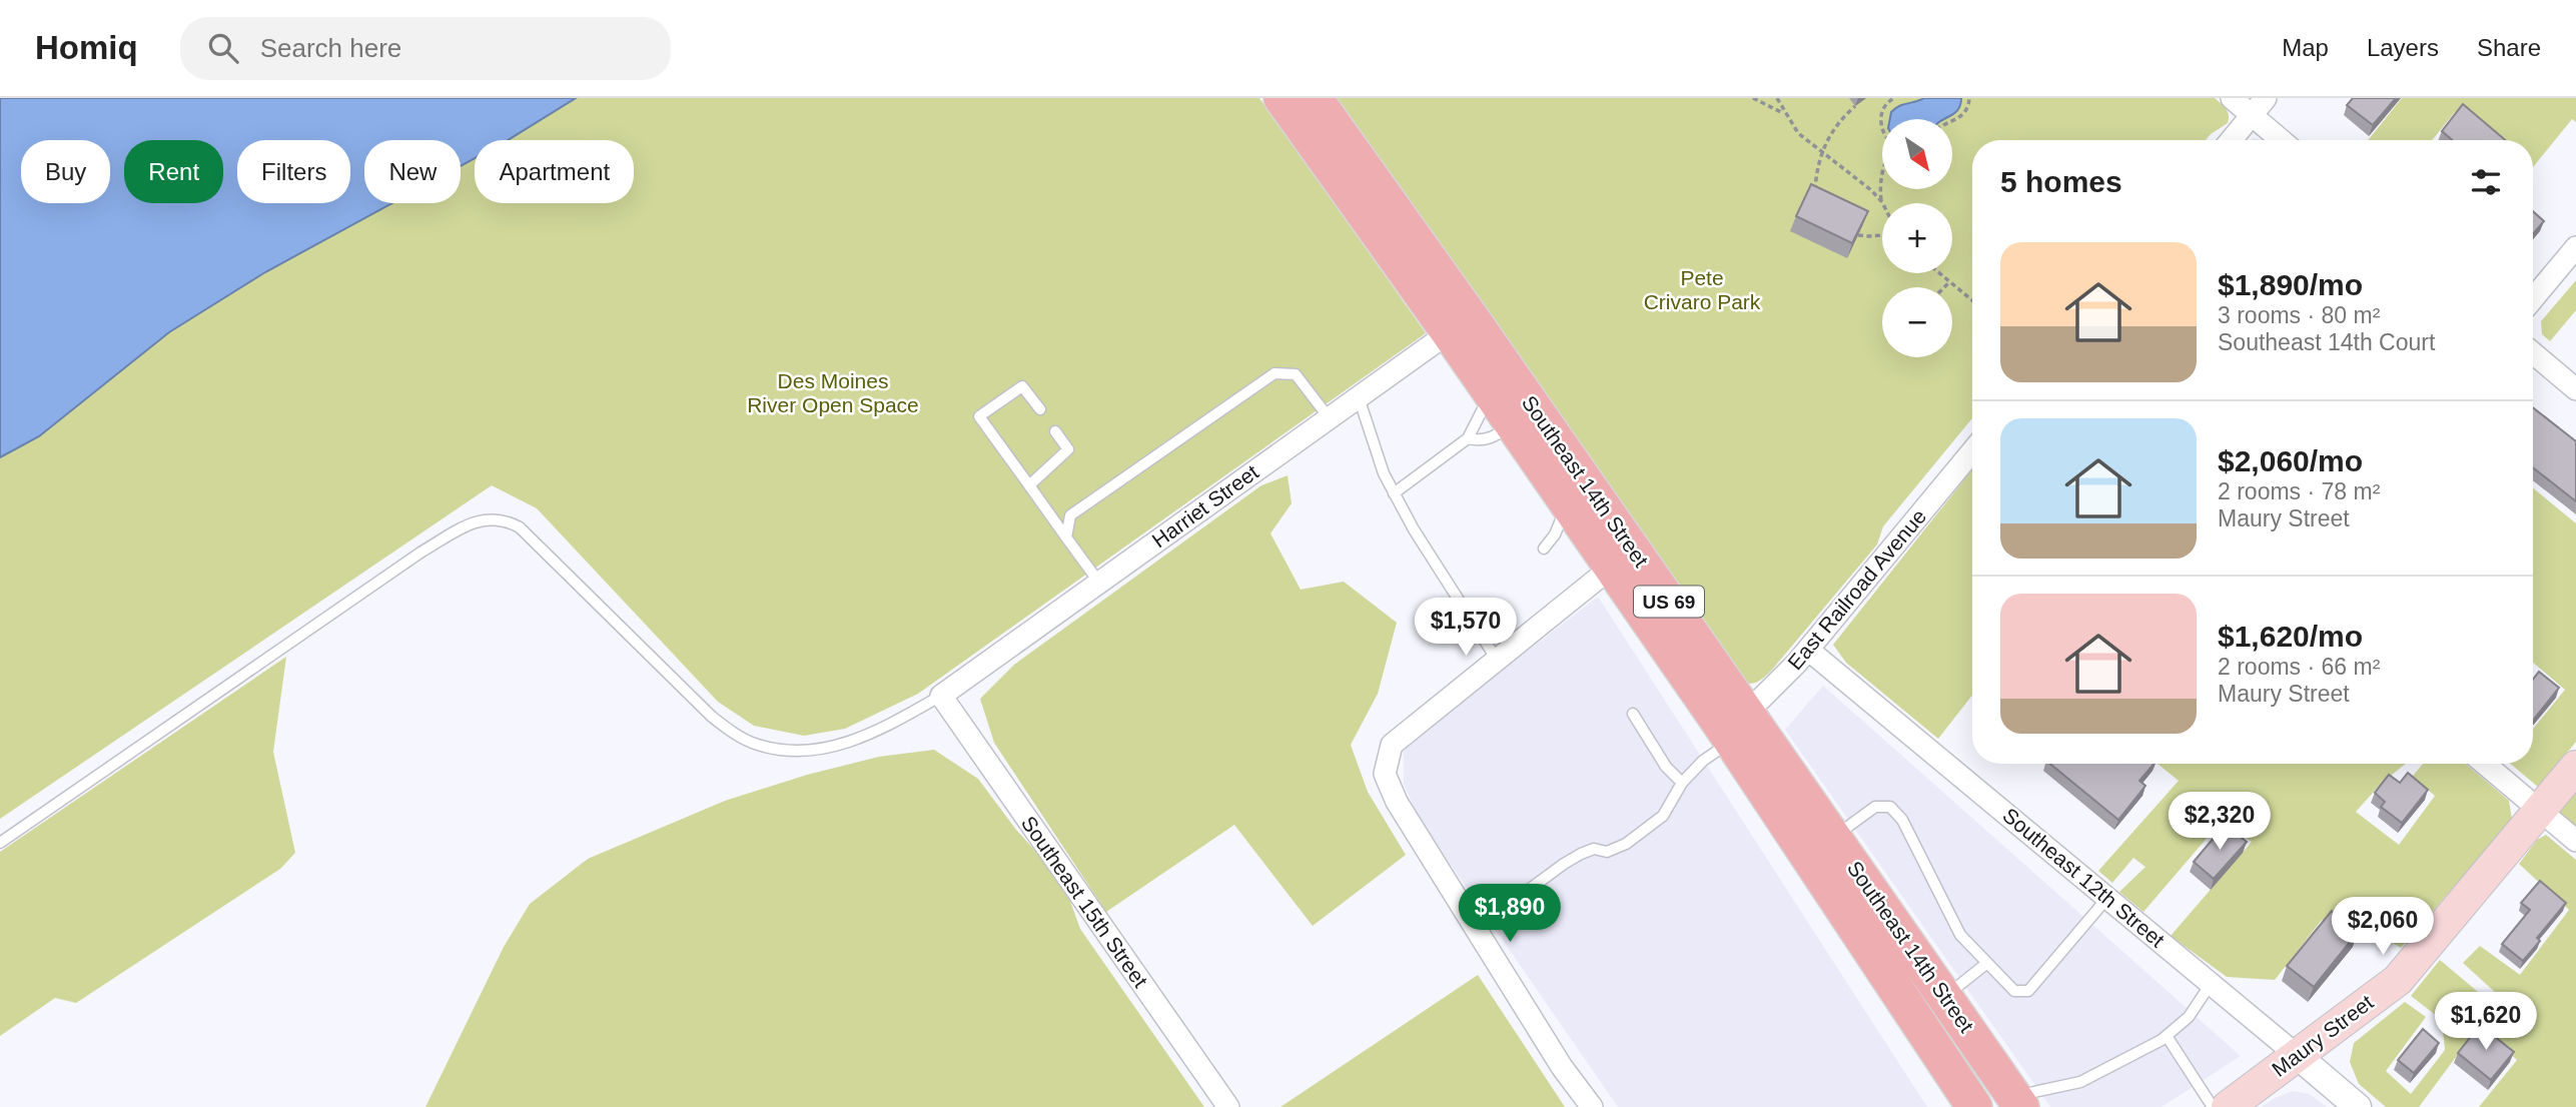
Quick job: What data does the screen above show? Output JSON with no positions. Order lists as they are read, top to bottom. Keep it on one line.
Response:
{"streets":{"main road":["Southeast 14th Street","US 69","Maury Street"],"street":["Harriet Street","East Railroad Avenue","Southeast 12th Street","Southeast 15th Street"]},"crossings":[["Southeast 14th Street","Harriet Street"],["Southeast 14th Street","East Railroad Avenue"],["Harriet Street","Southeast 15th Street"],["East Railroad Avenue","Southeast 12th Street"],["Southeast 12th Street","Maury Street"]],"parks":["Pete Crivaro Park","Des Moines River Open Space"],"north":"bottom right","page":{"header":"Homiq","search":"Search here","nav":["Map","Layers","Share"],"map_buttons":["+","−"],"chip":["Buy","Rent","Filters","New","Apartment"],"heading":"5 homes","list":[{"name":"$1,890/mo","note":"3 rooms · 80 m² · Southeast 14th Court"},{"name":"$2,060/mo","note":"2 rooms · 78 m² · Maury Street"},{"name":"$1,620/mo","note":"2 rooms · 66 m² · Maury Street"}],"price":["$1,570","$2,320","$1,890","$2,060","$1,620"]}}
